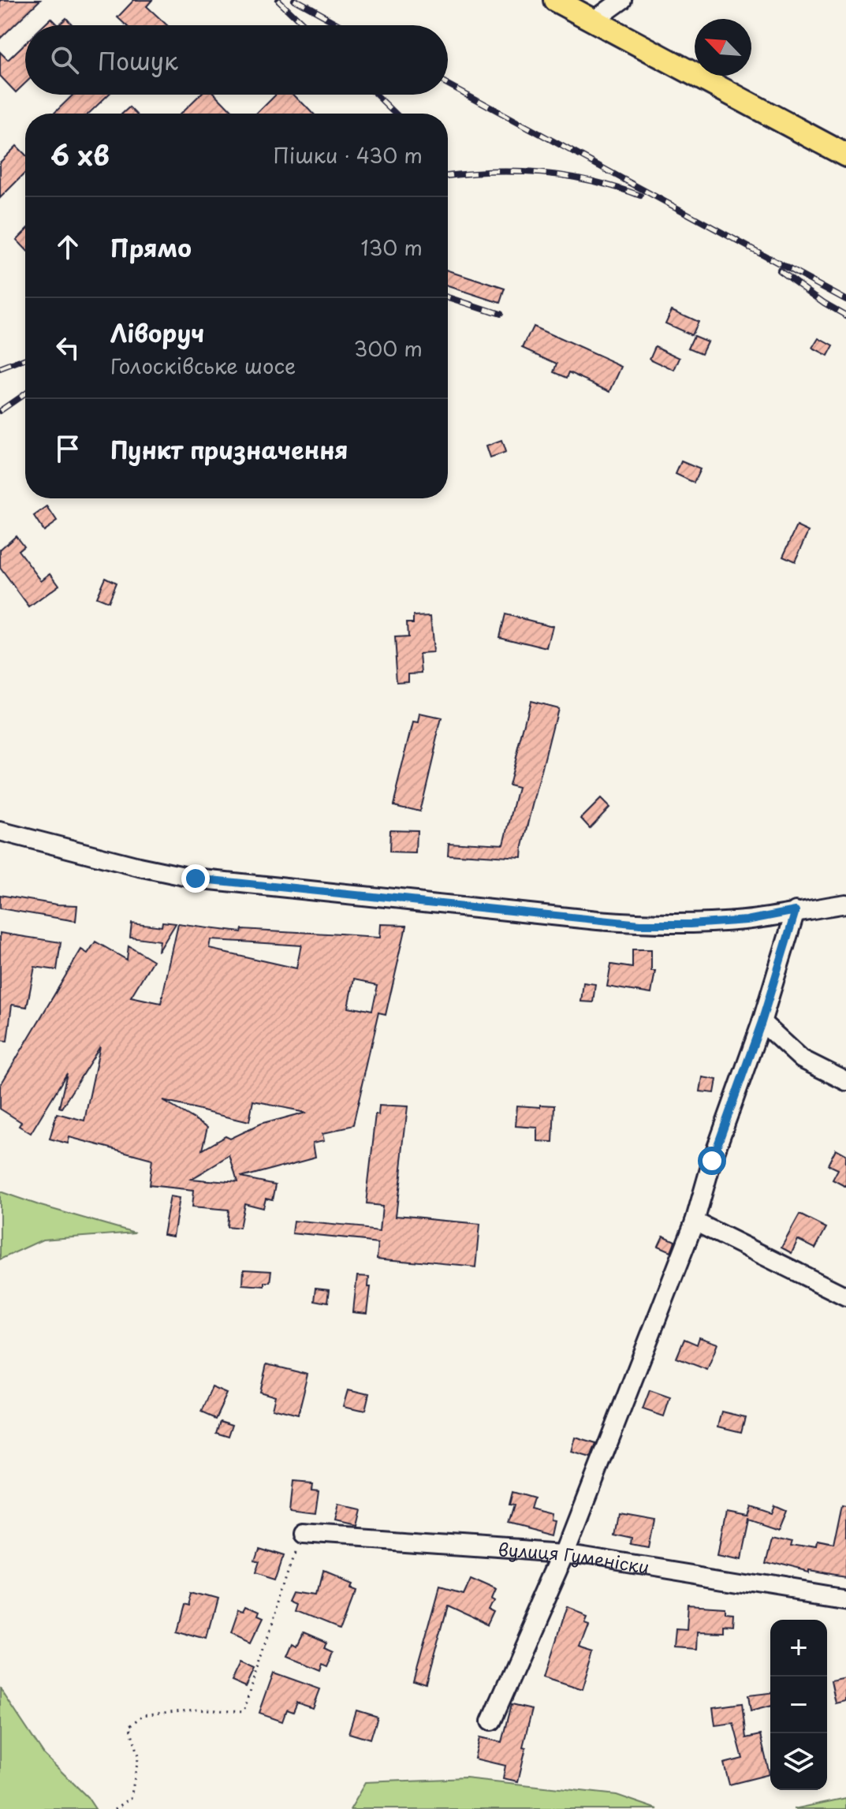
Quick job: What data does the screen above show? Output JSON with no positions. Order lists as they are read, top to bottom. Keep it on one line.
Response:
{"streets":{"street":["вулиця Гуменіски"]},"north":"top left","page":{"search":"Пошук","heading":["6 хв","Пішки · 430 m"],"list":[["Прямо","130 m"],["Ліворуч","Голосківське шосе","300 m"],"Пункт призначення"],"map_buttons":["+","−"]}}
